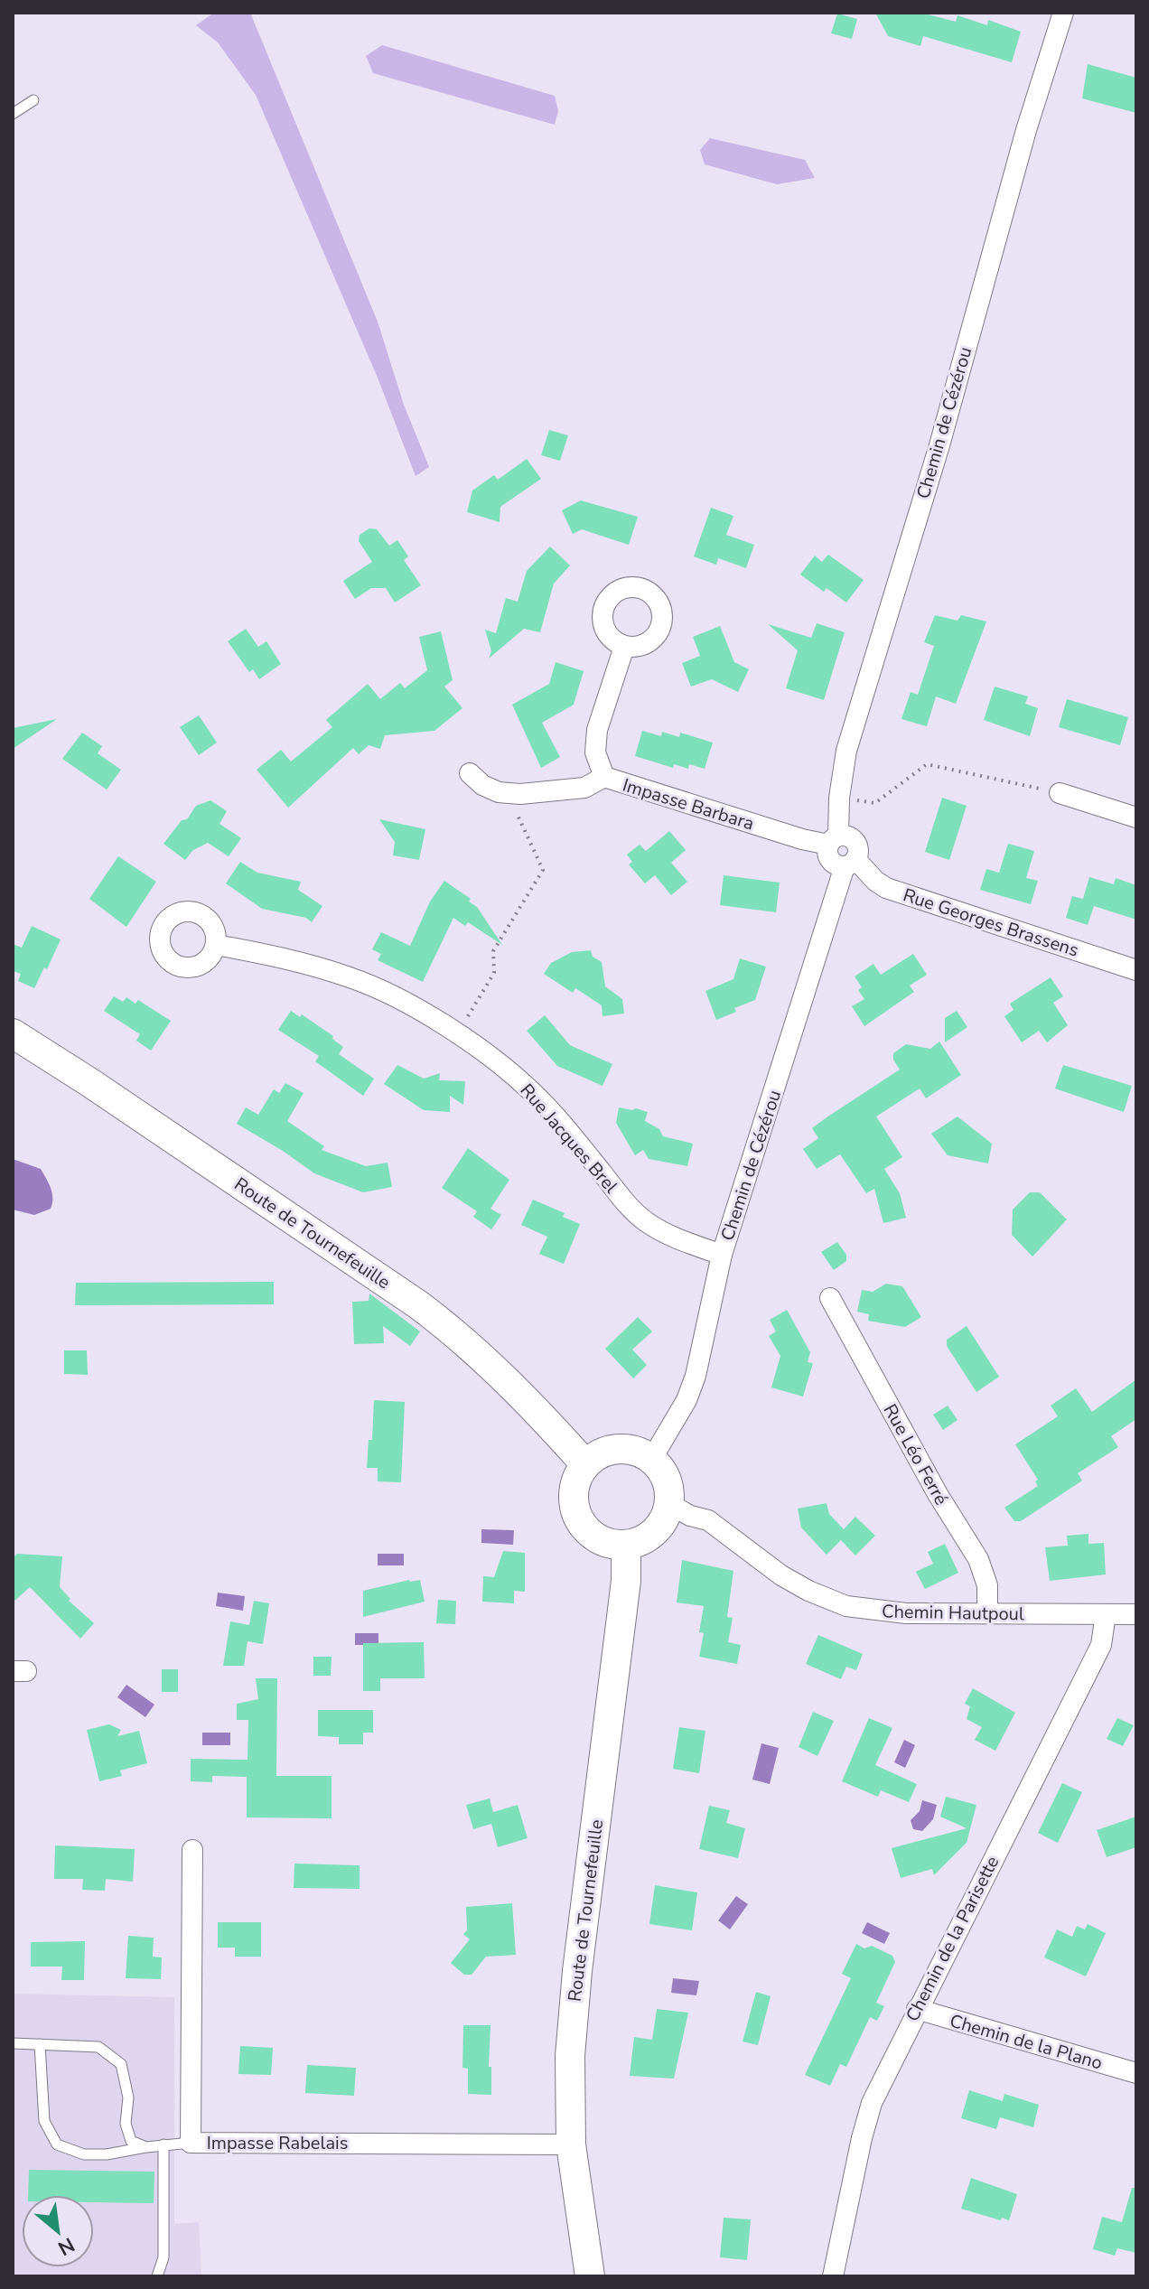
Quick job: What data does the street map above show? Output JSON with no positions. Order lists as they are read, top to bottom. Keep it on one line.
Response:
{"streets":{"street":["Chemin de Cézérou","Impasse Barbara","Rue Georges Brassens","Rue Jacques Brel","Route de Tournefeuille","Rue Léo Ferré","Chemin Hautpoul","Chemin de la Parisette","Chemin de la Plano","Impasse Rabelais"]},"crossings":[["Chemin de Cézérou","Impasse Barbara"],["Chemin de Cézérou","Rue Georges Brassens"],["Chemin de Cézérou","Rue Jacques Brel"],["Chemin de Cézérou","Route de Tournefeuille"],["Chemin de Cézérou","Chemin Hautpoul"],["Impasse Barbara","Rue Georges Brassens"],["Route de Tournefeuille","Chemin Hautpoul"],["Route de Tournefeuille","Impasse Rabelais"],["Rue Léo Ferré","Chemin Hautpoul"],["Chemin Hautpoul","Chemin de la Parisette"],["Chemin de la Parisette","Chemin de la Plano"]],"north":"bottom right"}
